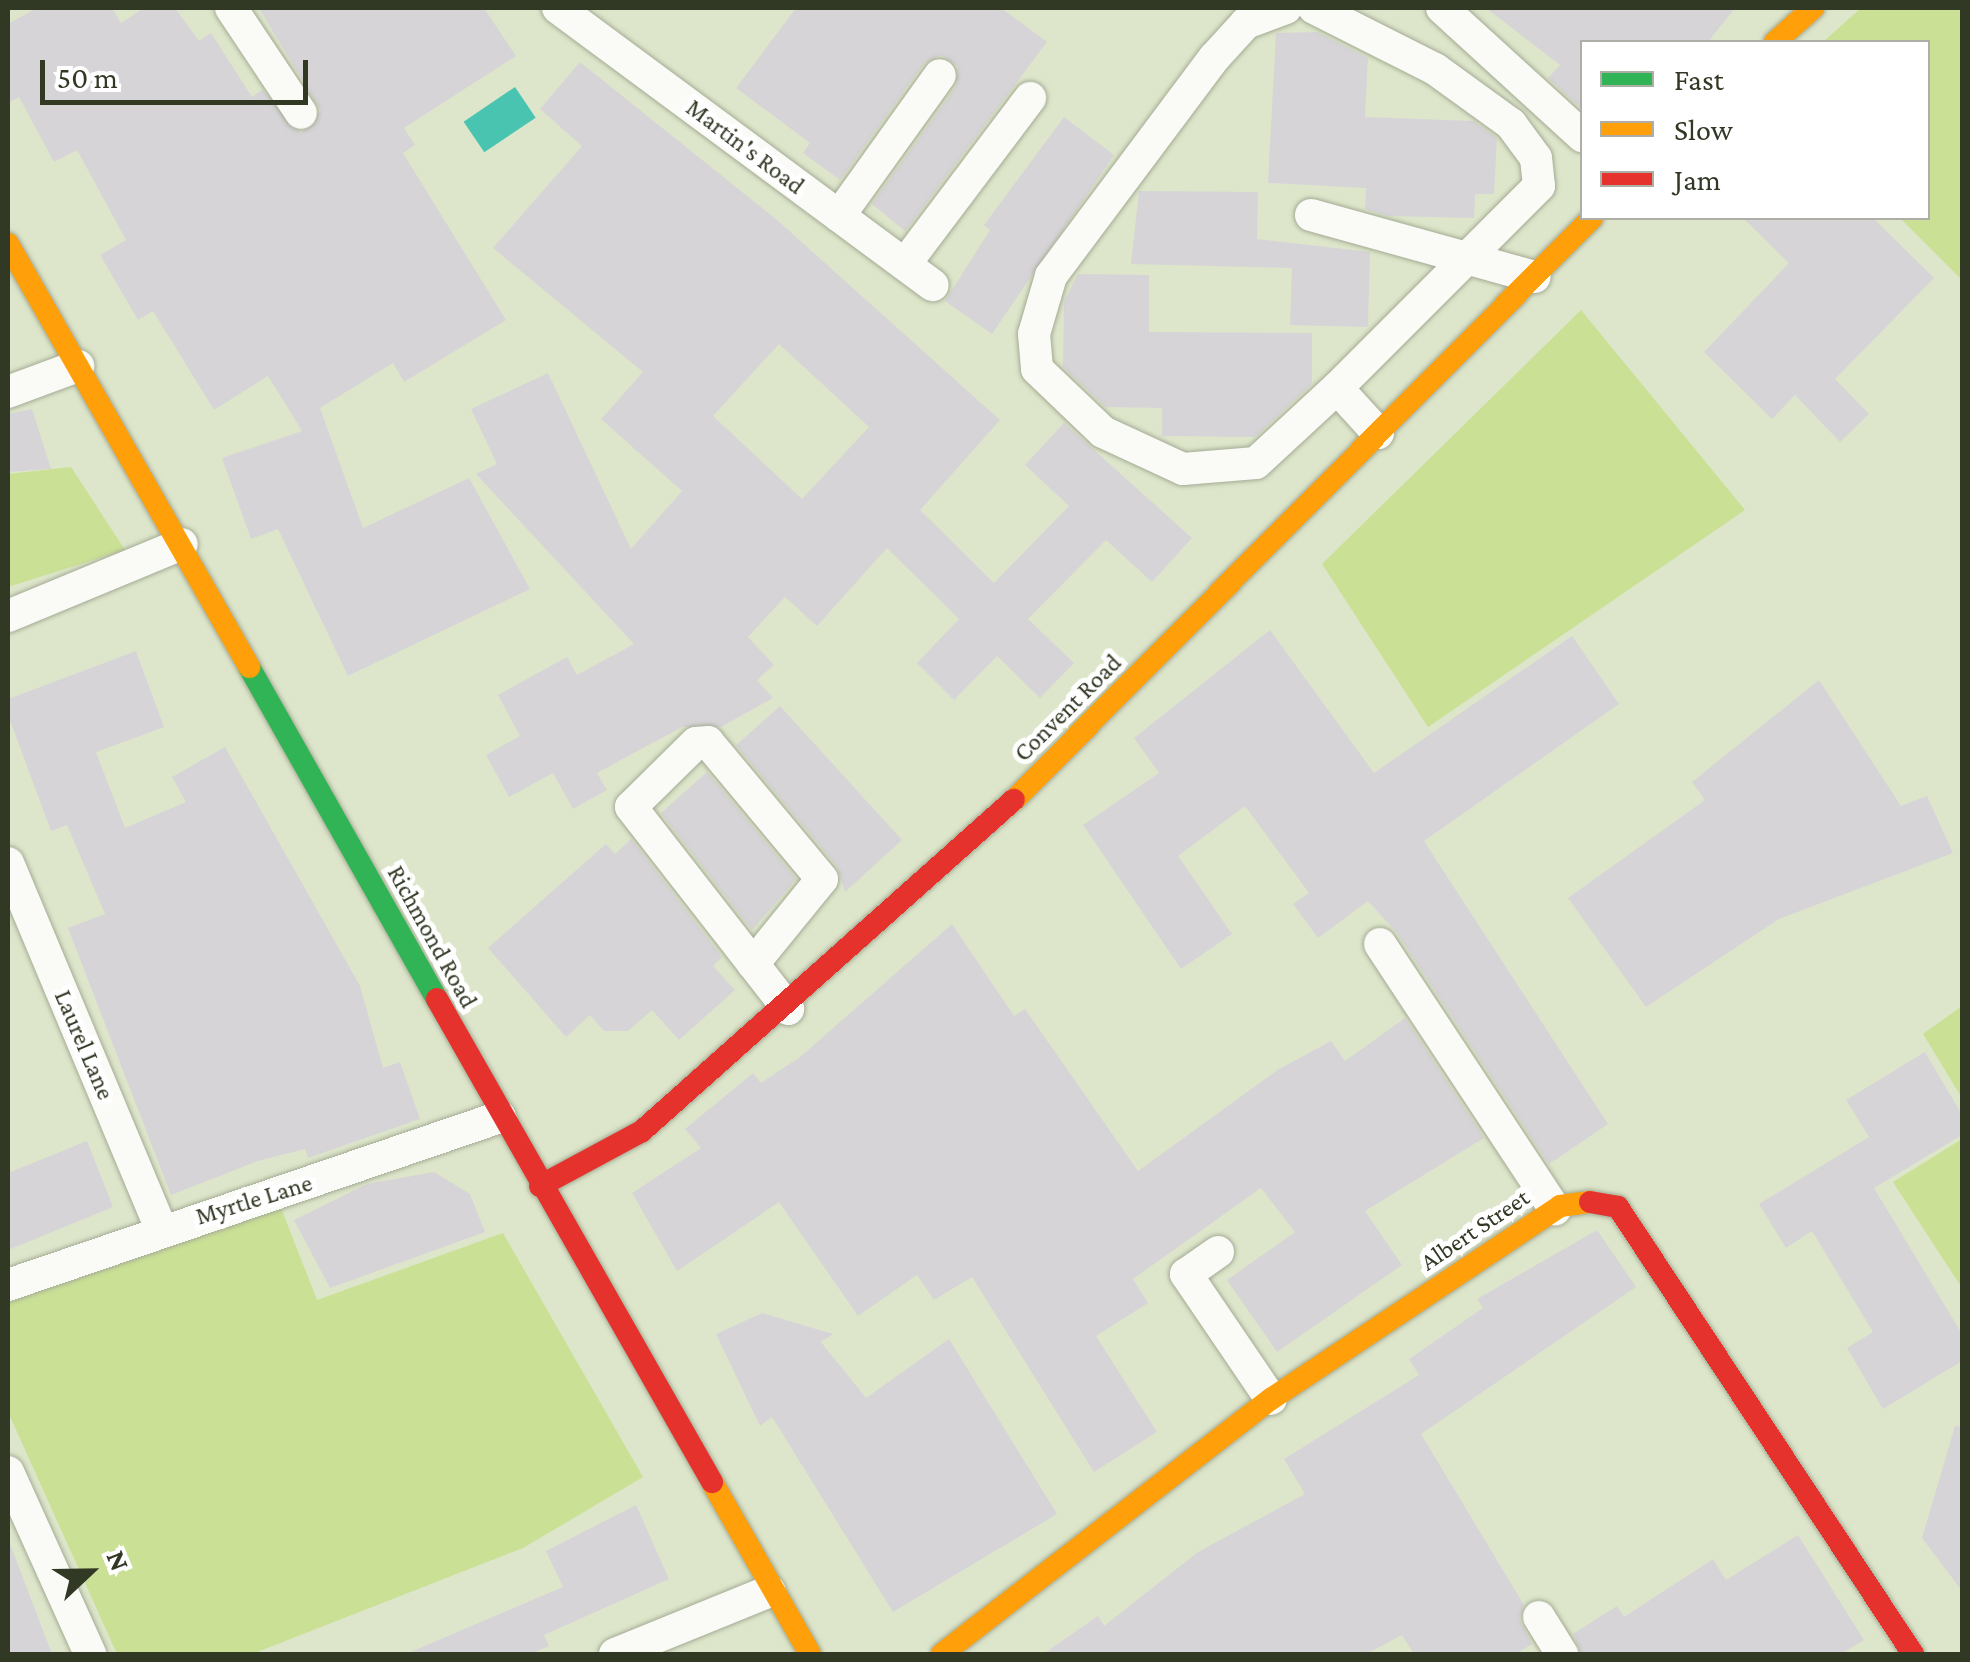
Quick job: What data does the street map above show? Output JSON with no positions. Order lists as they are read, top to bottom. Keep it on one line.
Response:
{"streets":{"street":["Martin's Road","Convent Road","Richmond Road","Laurel Lane","Myrtle Lane","Albert Street"]},"crossings":[["Convent Road","Richmond Road"],["Richmond Road","Myrtle Lane"],["Laurel Lane","Myrtle Lane"]],"legend":["Fast","Slow","Jam"],"scale_bar":"50 m","north":"right"}
